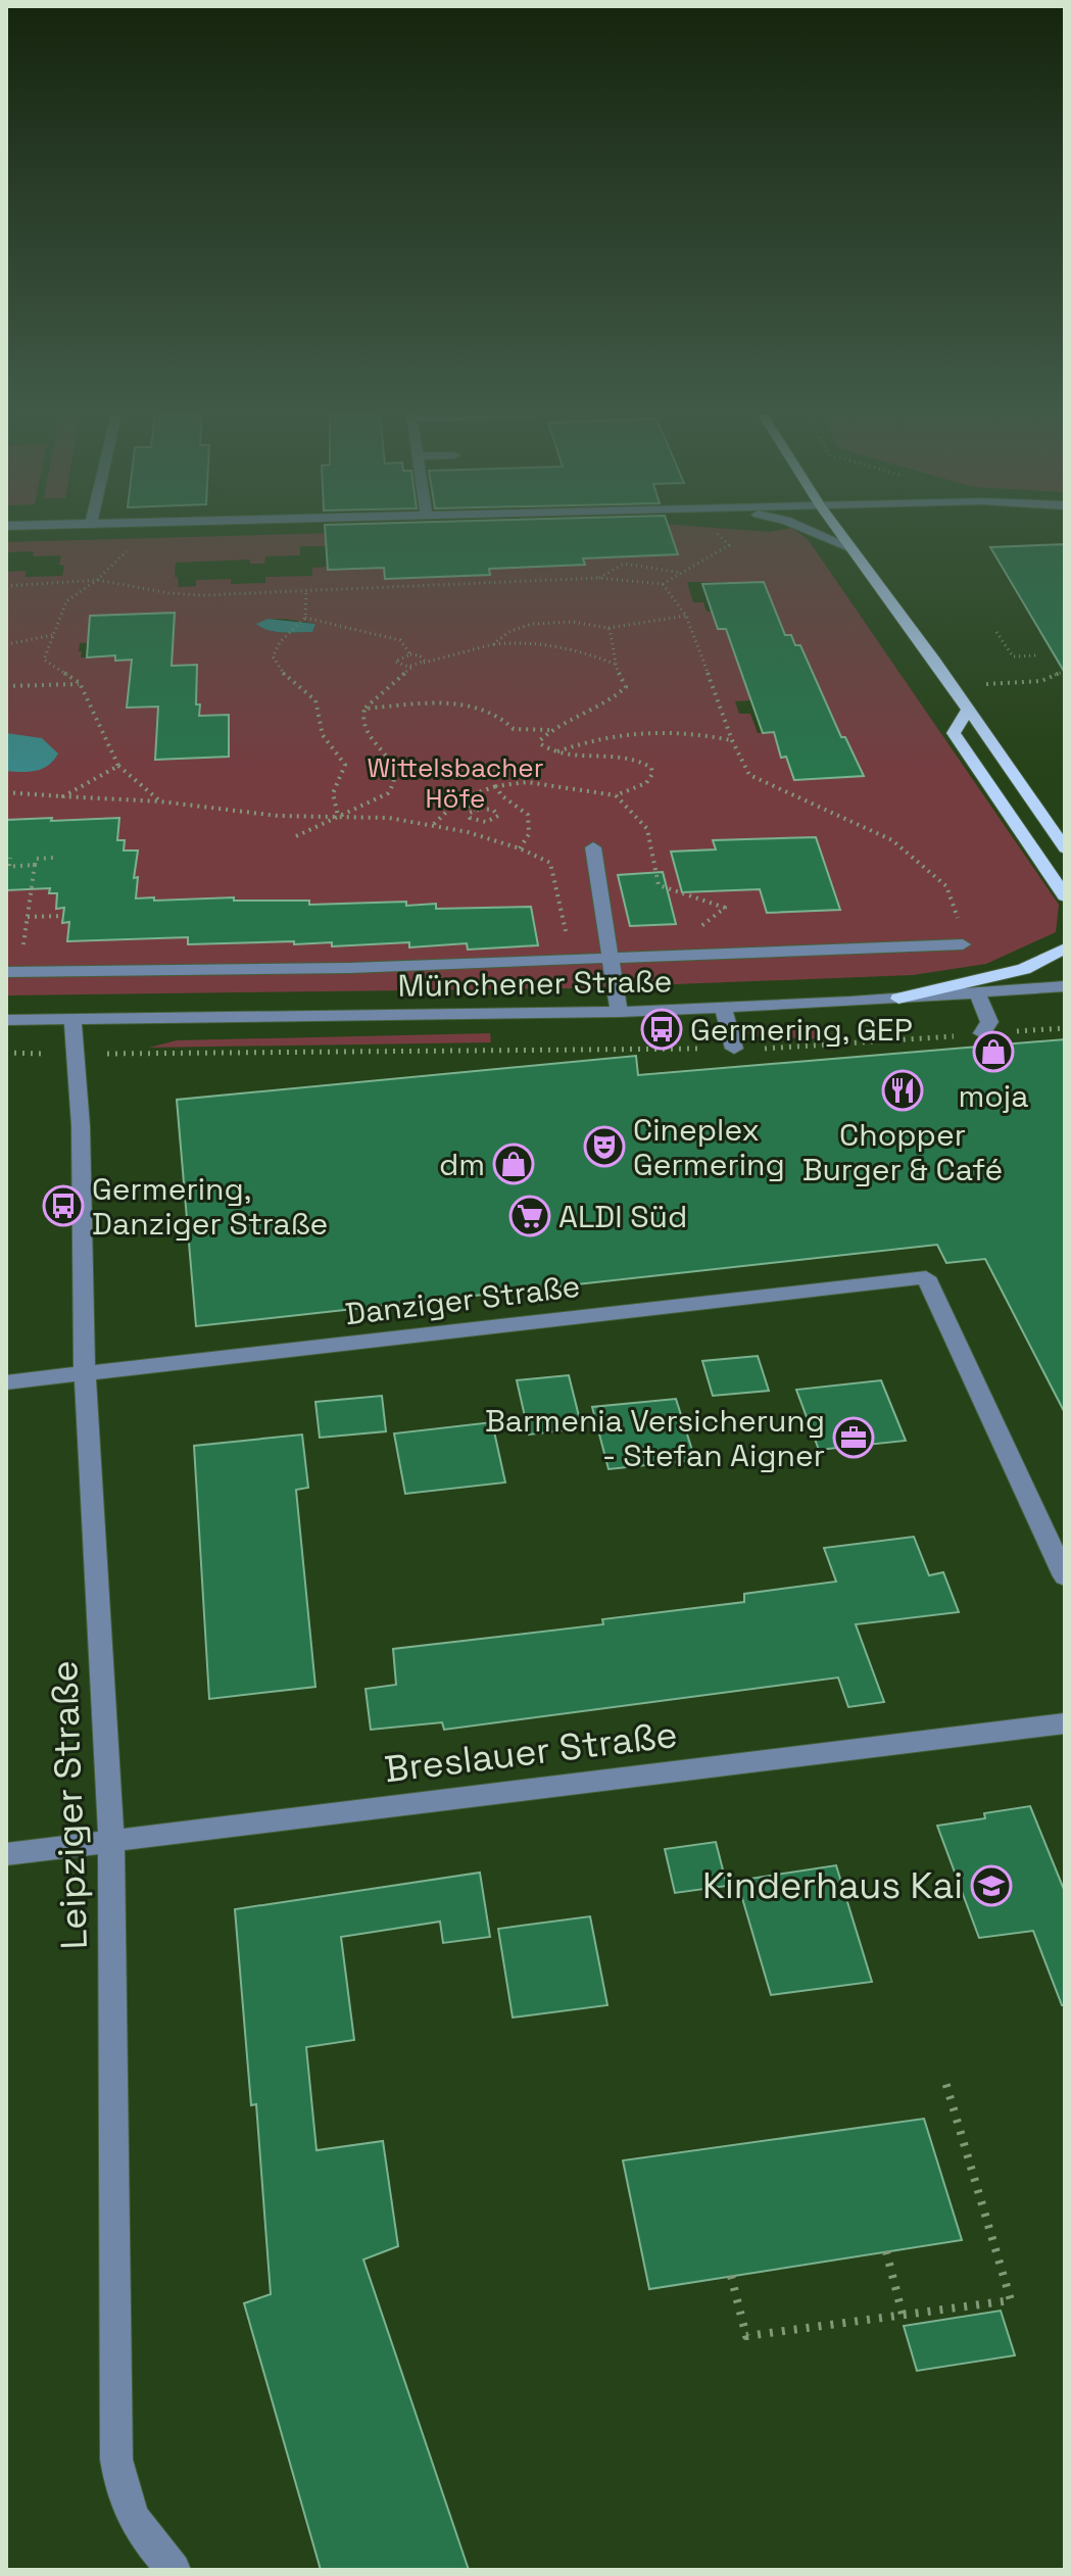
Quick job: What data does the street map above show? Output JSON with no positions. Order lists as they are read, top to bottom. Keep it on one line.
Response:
{"streets":{"street":["Münchener Straße","Danziger Straße","Breslauer Straße","Leipziger Straße"]},"crossings":[["Münchener Straße","Leipziger Straße"],["Danziger Straße","Leipziger Straße"],["Breslauer Straße","Leipziger Straße"]],"parks":["Wittelsbacher Höfe"],"places":{"bus stop":["Germering, GEP","Germering, Danziger Straße"],"shop":["moja","dm"],"restaurant":["Chopper Burger & Café"],"theatre":["Cineplex Germering"],"supermarket":["ALDI Süd"],"office":["Barmenia Versicherung - Stefan Aigner"],"school or university":["Kinderhaus Kai"]}}
